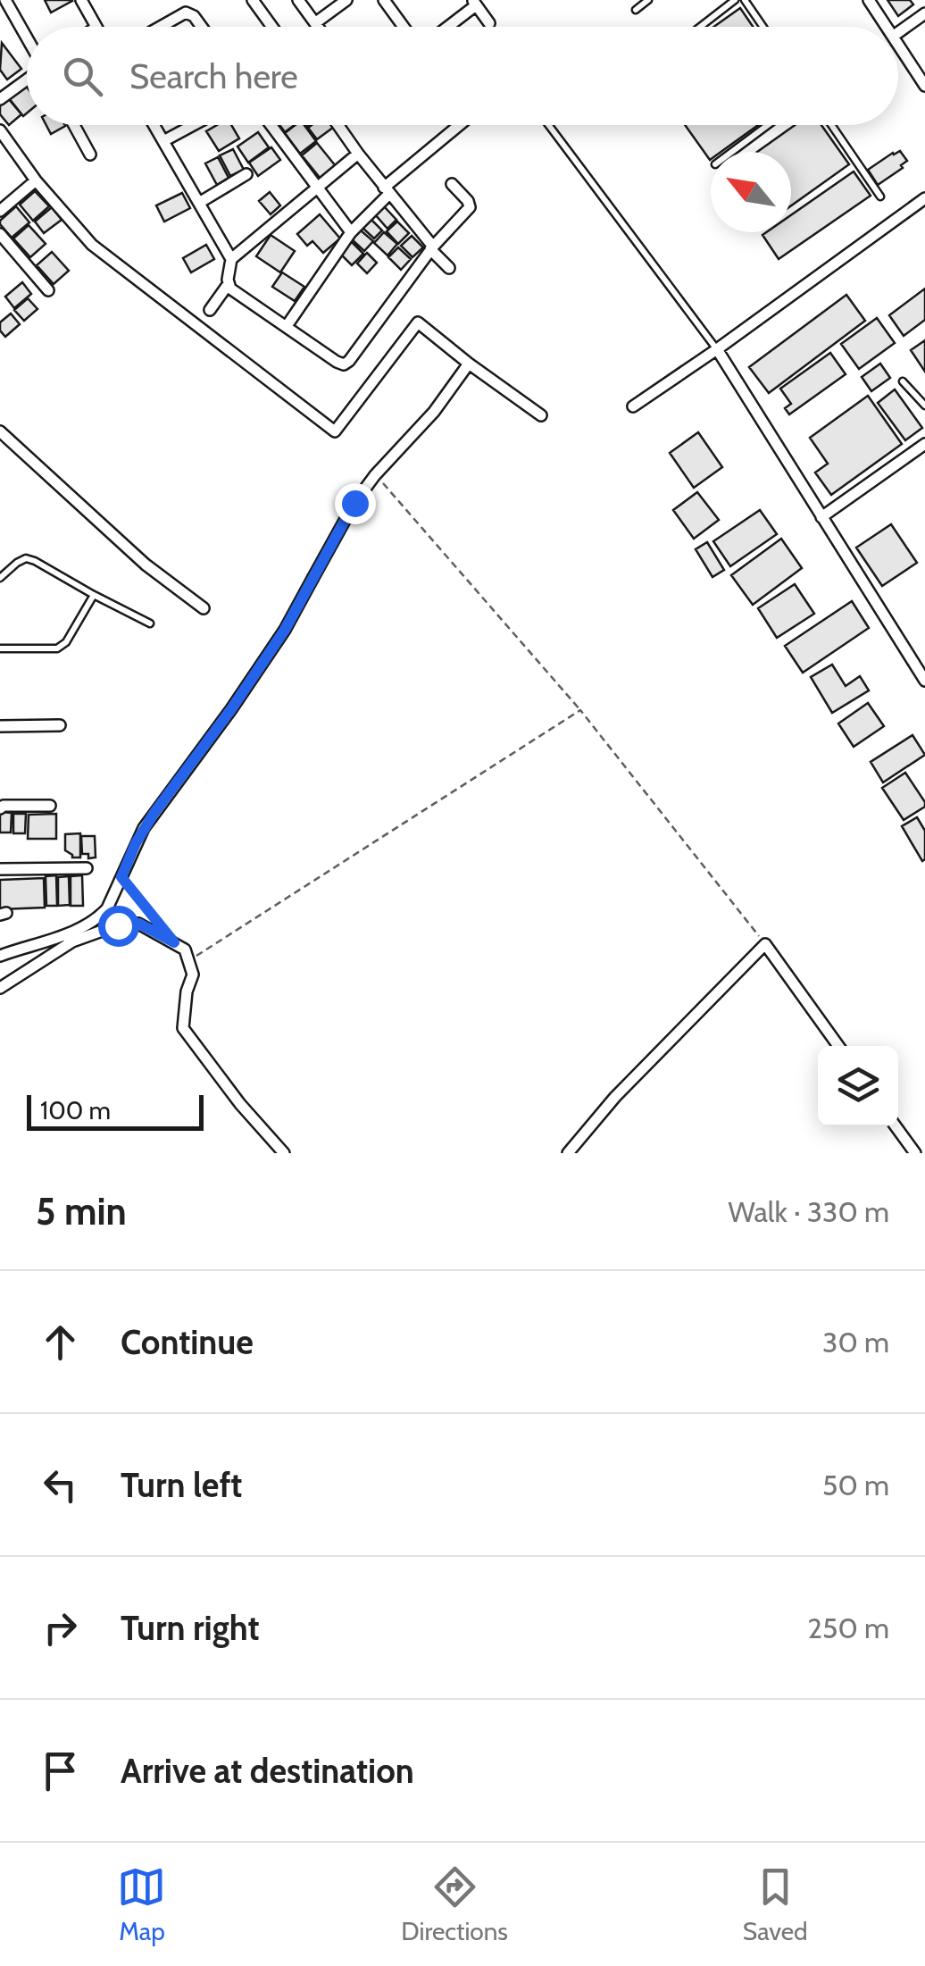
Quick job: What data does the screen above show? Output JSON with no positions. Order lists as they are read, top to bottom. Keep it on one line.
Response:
{"scale_bar":"100 m","north":"top left","page":{"search":"Search here","scale":"100 m","heading":["5 min","Walk · 330 m"],"list":[["Continue","30 m"],["Turn left","50 m"],["Turn right","250 m"],"Arrive at destination"],"nav":["Map","Directions","Saved"]}}
